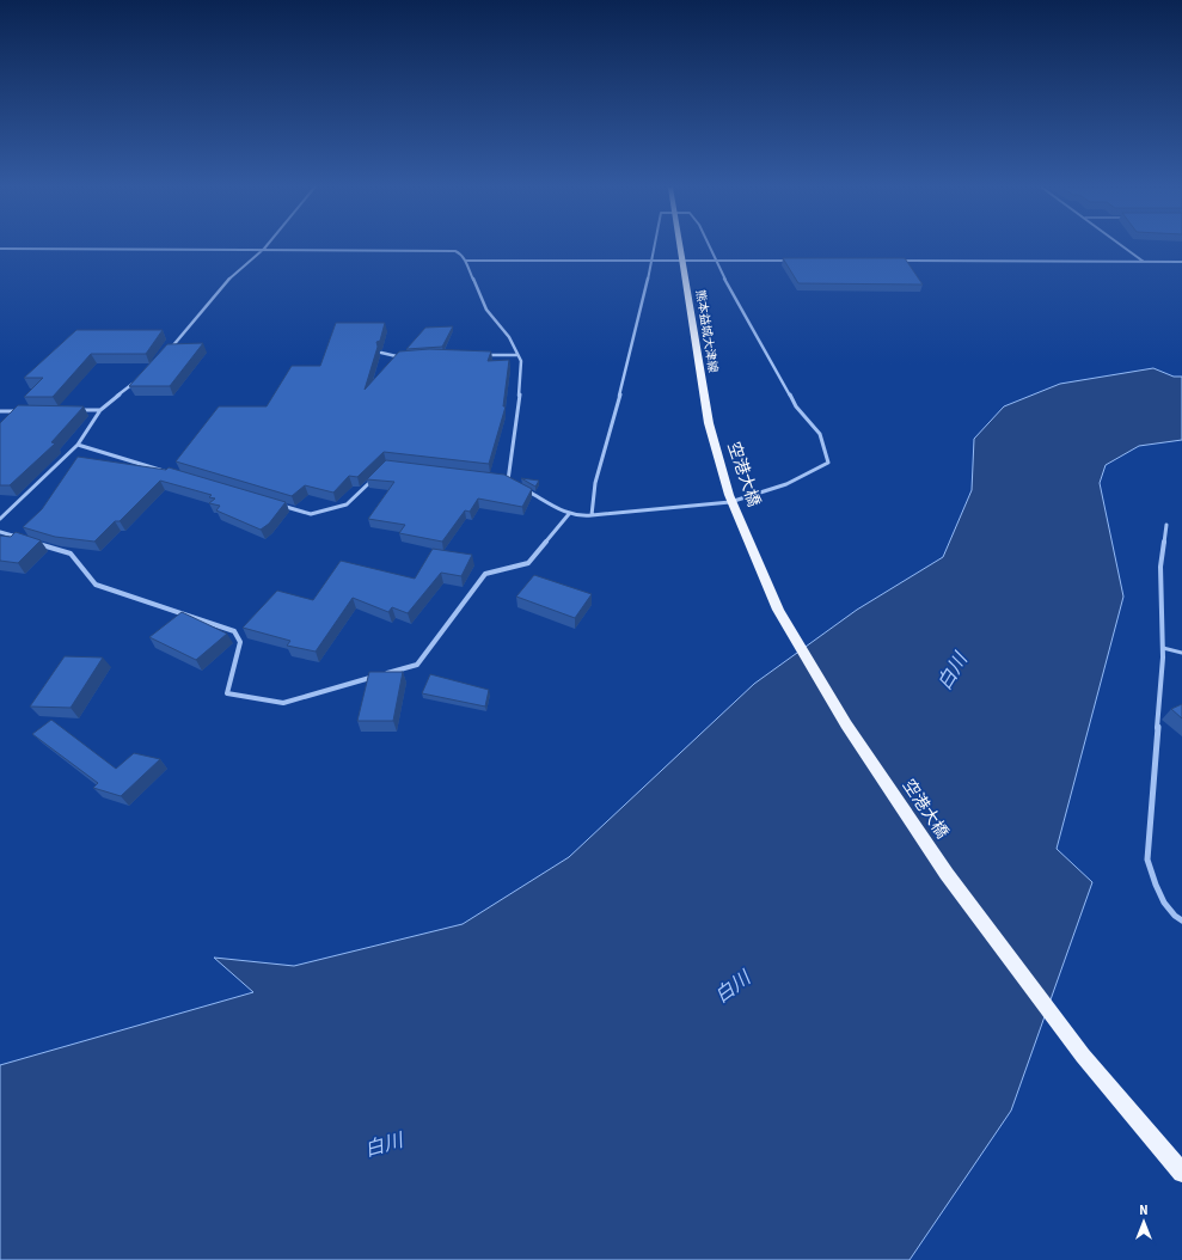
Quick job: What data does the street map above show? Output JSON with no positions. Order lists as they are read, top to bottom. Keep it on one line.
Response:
{"streets":{"main road":["熊本益城大津線","空港大橋"]},"crossings":[["熊本益城大津線","空港大橋"]],"water":["白川"],"north":"top"}
